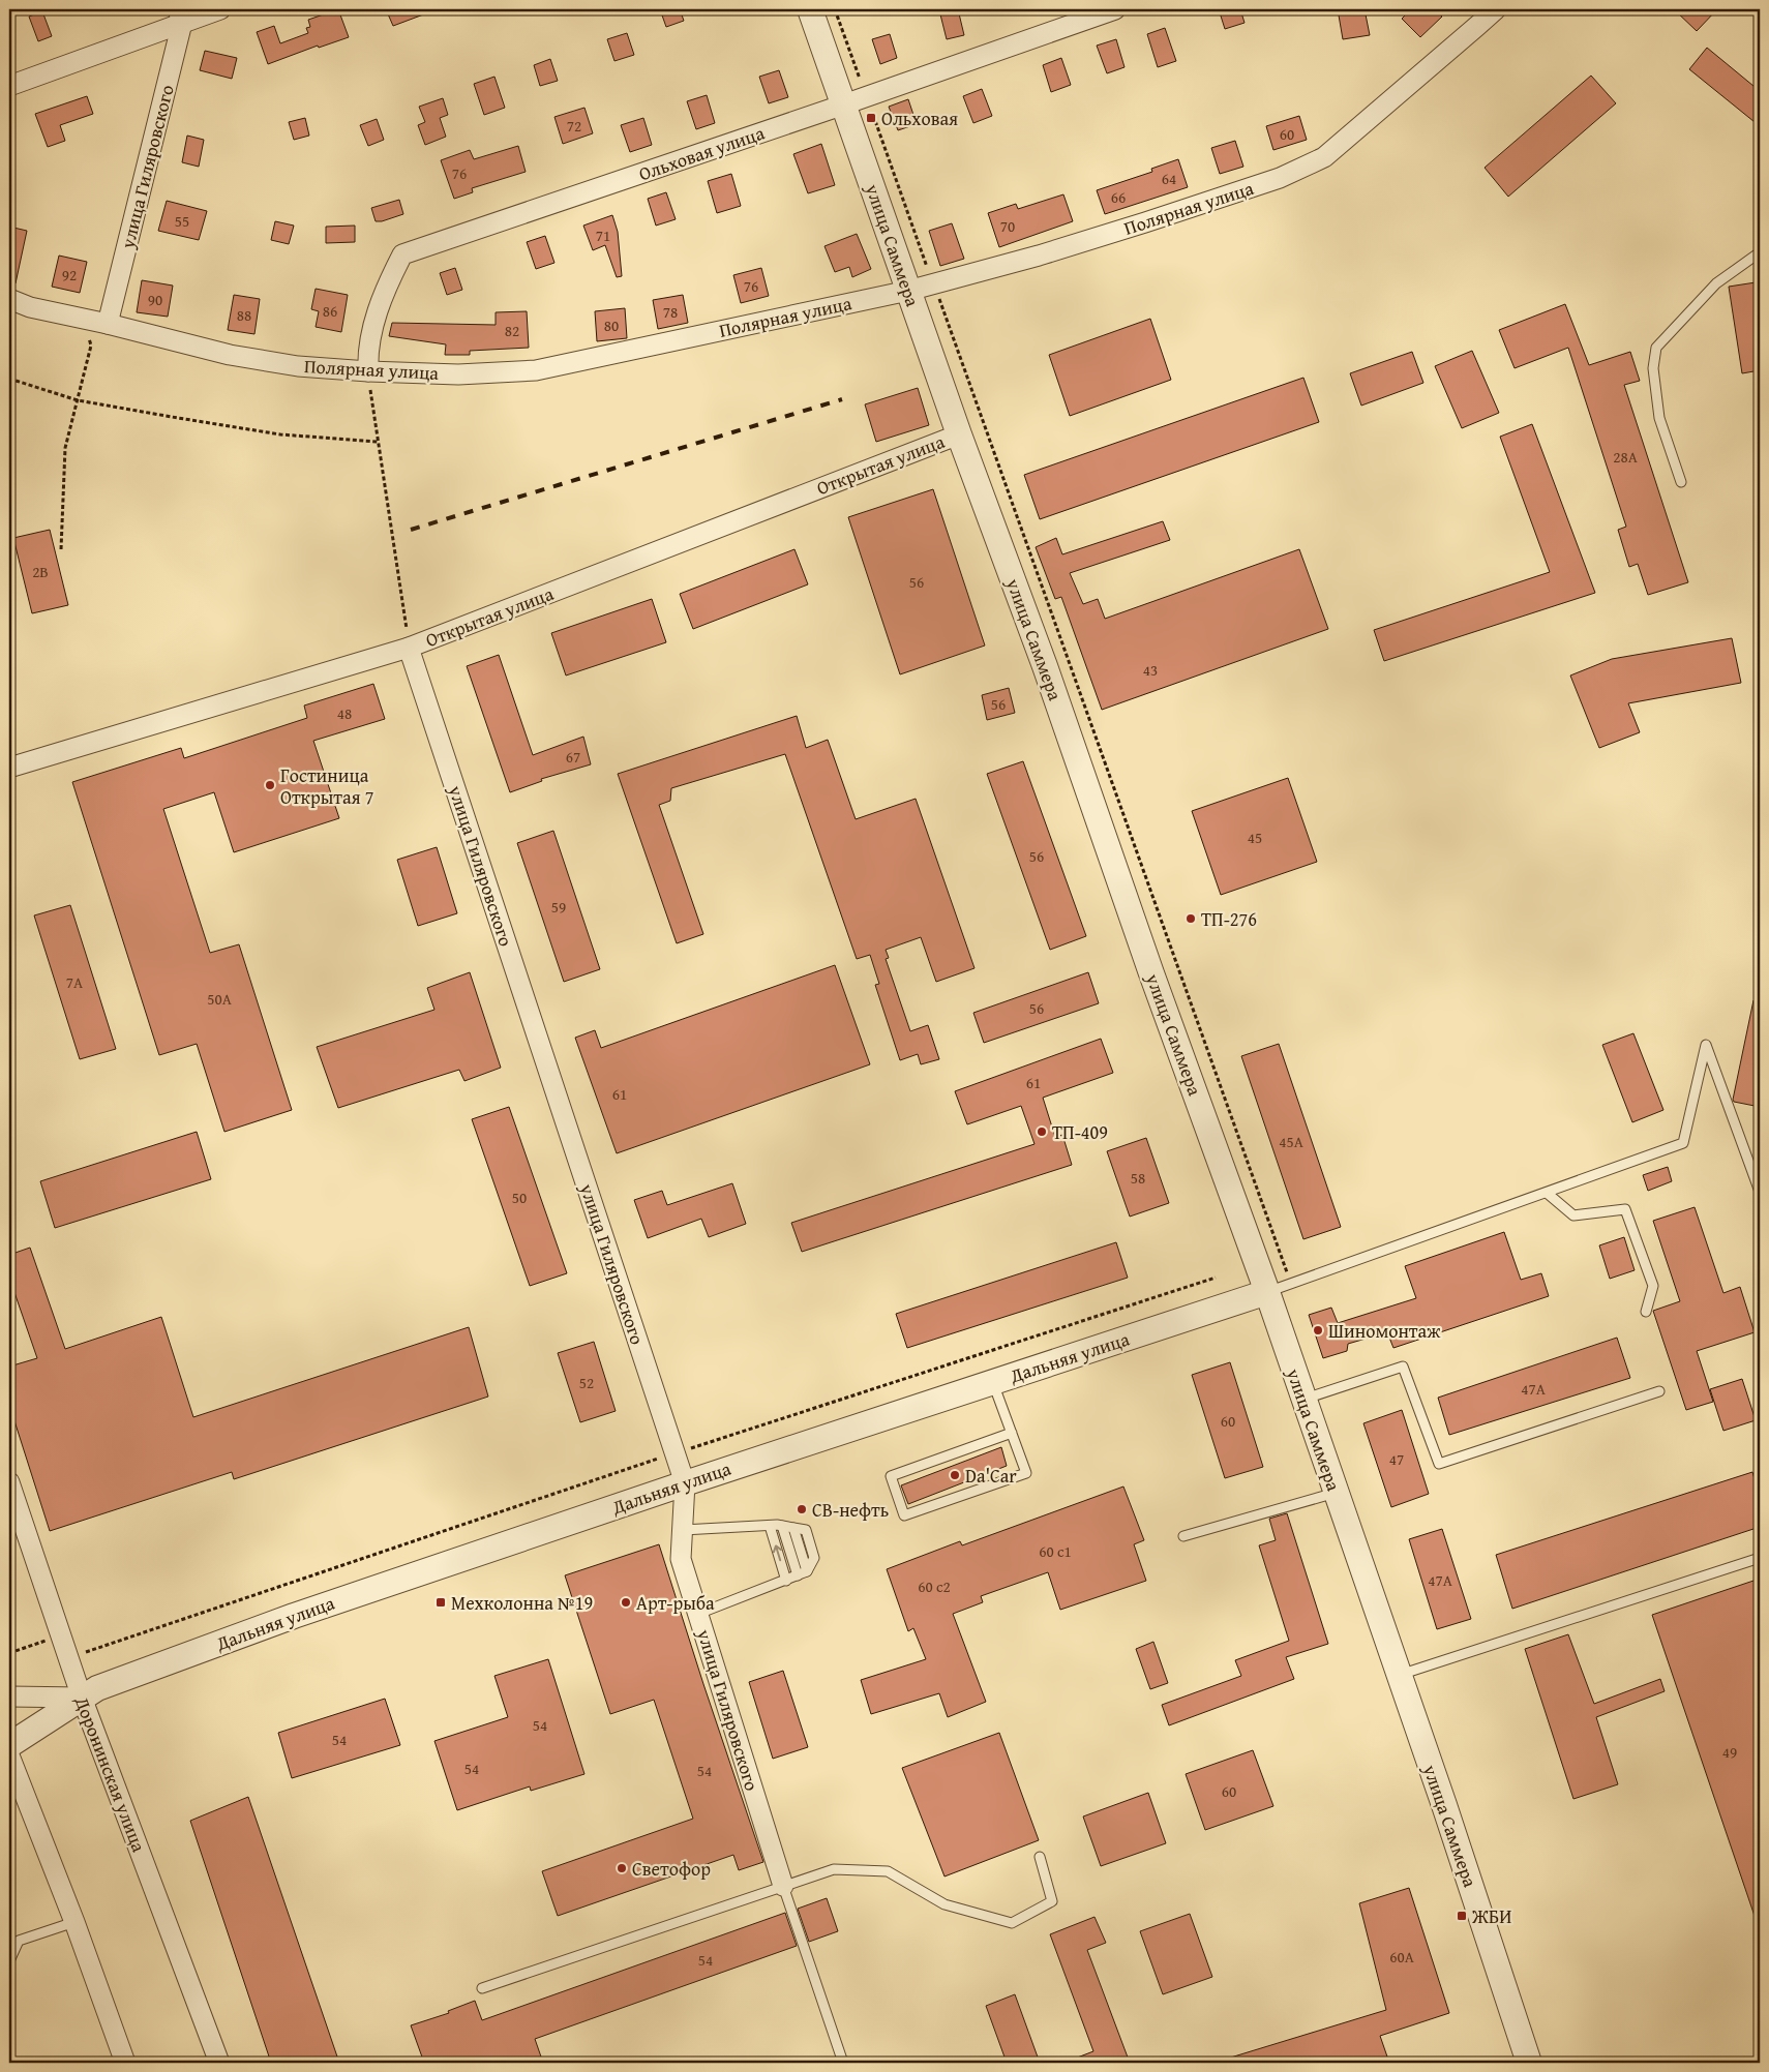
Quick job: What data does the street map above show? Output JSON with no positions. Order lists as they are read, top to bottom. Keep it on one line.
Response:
{"streets":{"street":["Ольховая улица","улица Гиляровского","Полярная улица","улица Саммера","Открытая улица","Дальняя улица","Доронинская улица"]},"crossings":[["Ольховая улица","Полярная улица"],["Ольховая улица","улица Саммера"],["улица Гиляровского","Полярная улица"],["улица Гиляровского","Открытая улица"],["улица Гиляровского","Дальняя улица"],["Полярная улица","улица Саммера"],["улица Саммера","Открытая улица"],["улица Саммера","Дальняя улица"],["Дальняя улица","Доронинская улица"]],"places":{"transit":["Ольховая","Мехколонна №19","ЖБИ"],"other":["Гостиница Открытая 7","ТП-276","ТП-409","Шиномонтаж","Da'Car","СВ-нефть","Арт-рыба","Светофор"]},"house_numbers":["72","60","76","64","66","55","70","71","92","76","90","86","78","88","80","82","28А","2В","56","43","56","48","67","45","56","59","7А","50А","56","61","61","45А","58","50","52","47А","60","47","60 с1","47А","60 с2","54","54","49","54","54","60","60А","54"]}
